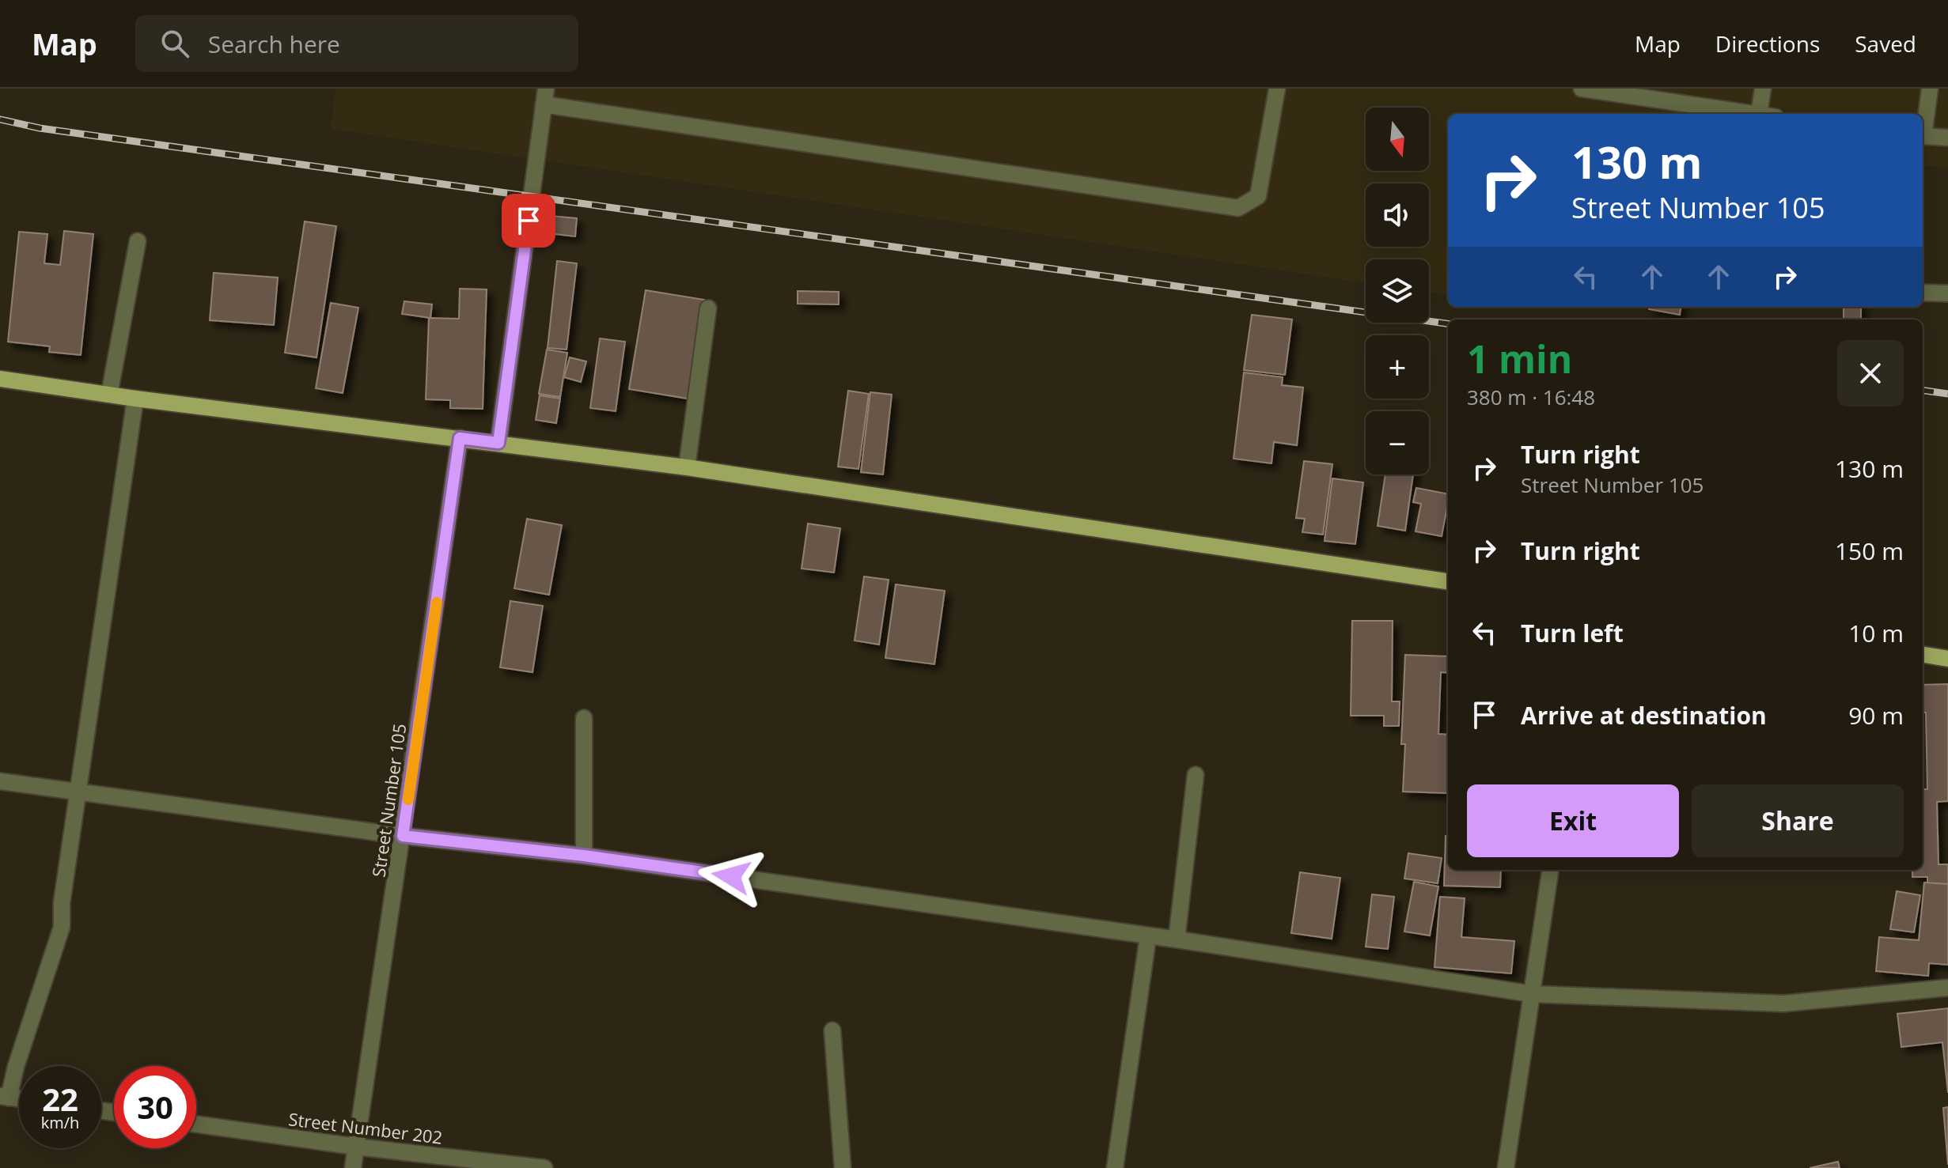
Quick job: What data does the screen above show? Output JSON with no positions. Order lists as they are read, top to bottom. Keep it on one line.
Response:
{"streets":{"street":["Street Number 105","Street Number 202"]},"crossings":[["Street Number 105","Street Number 202"]],"north":"bottom","page":{"header":"Map","search":"Search here","nav":["Map","Directions","Saved"],"map_buttons":["+","−"],"turn":["130 m","Street Number 105"],"heading":["1 min","380 m · 16:48"],"list":[{"name":"Turn right","note":"Street Number 105","value":"130 m"},{"name":"Turn right","value":"150 m"},{"name":"Turn left","value":"10 m"},{"name":"Arrive at destination","value":"90 m"}],"buttons":["Exit","Share"],"speed":"22 km/h","limit":"30"}}
